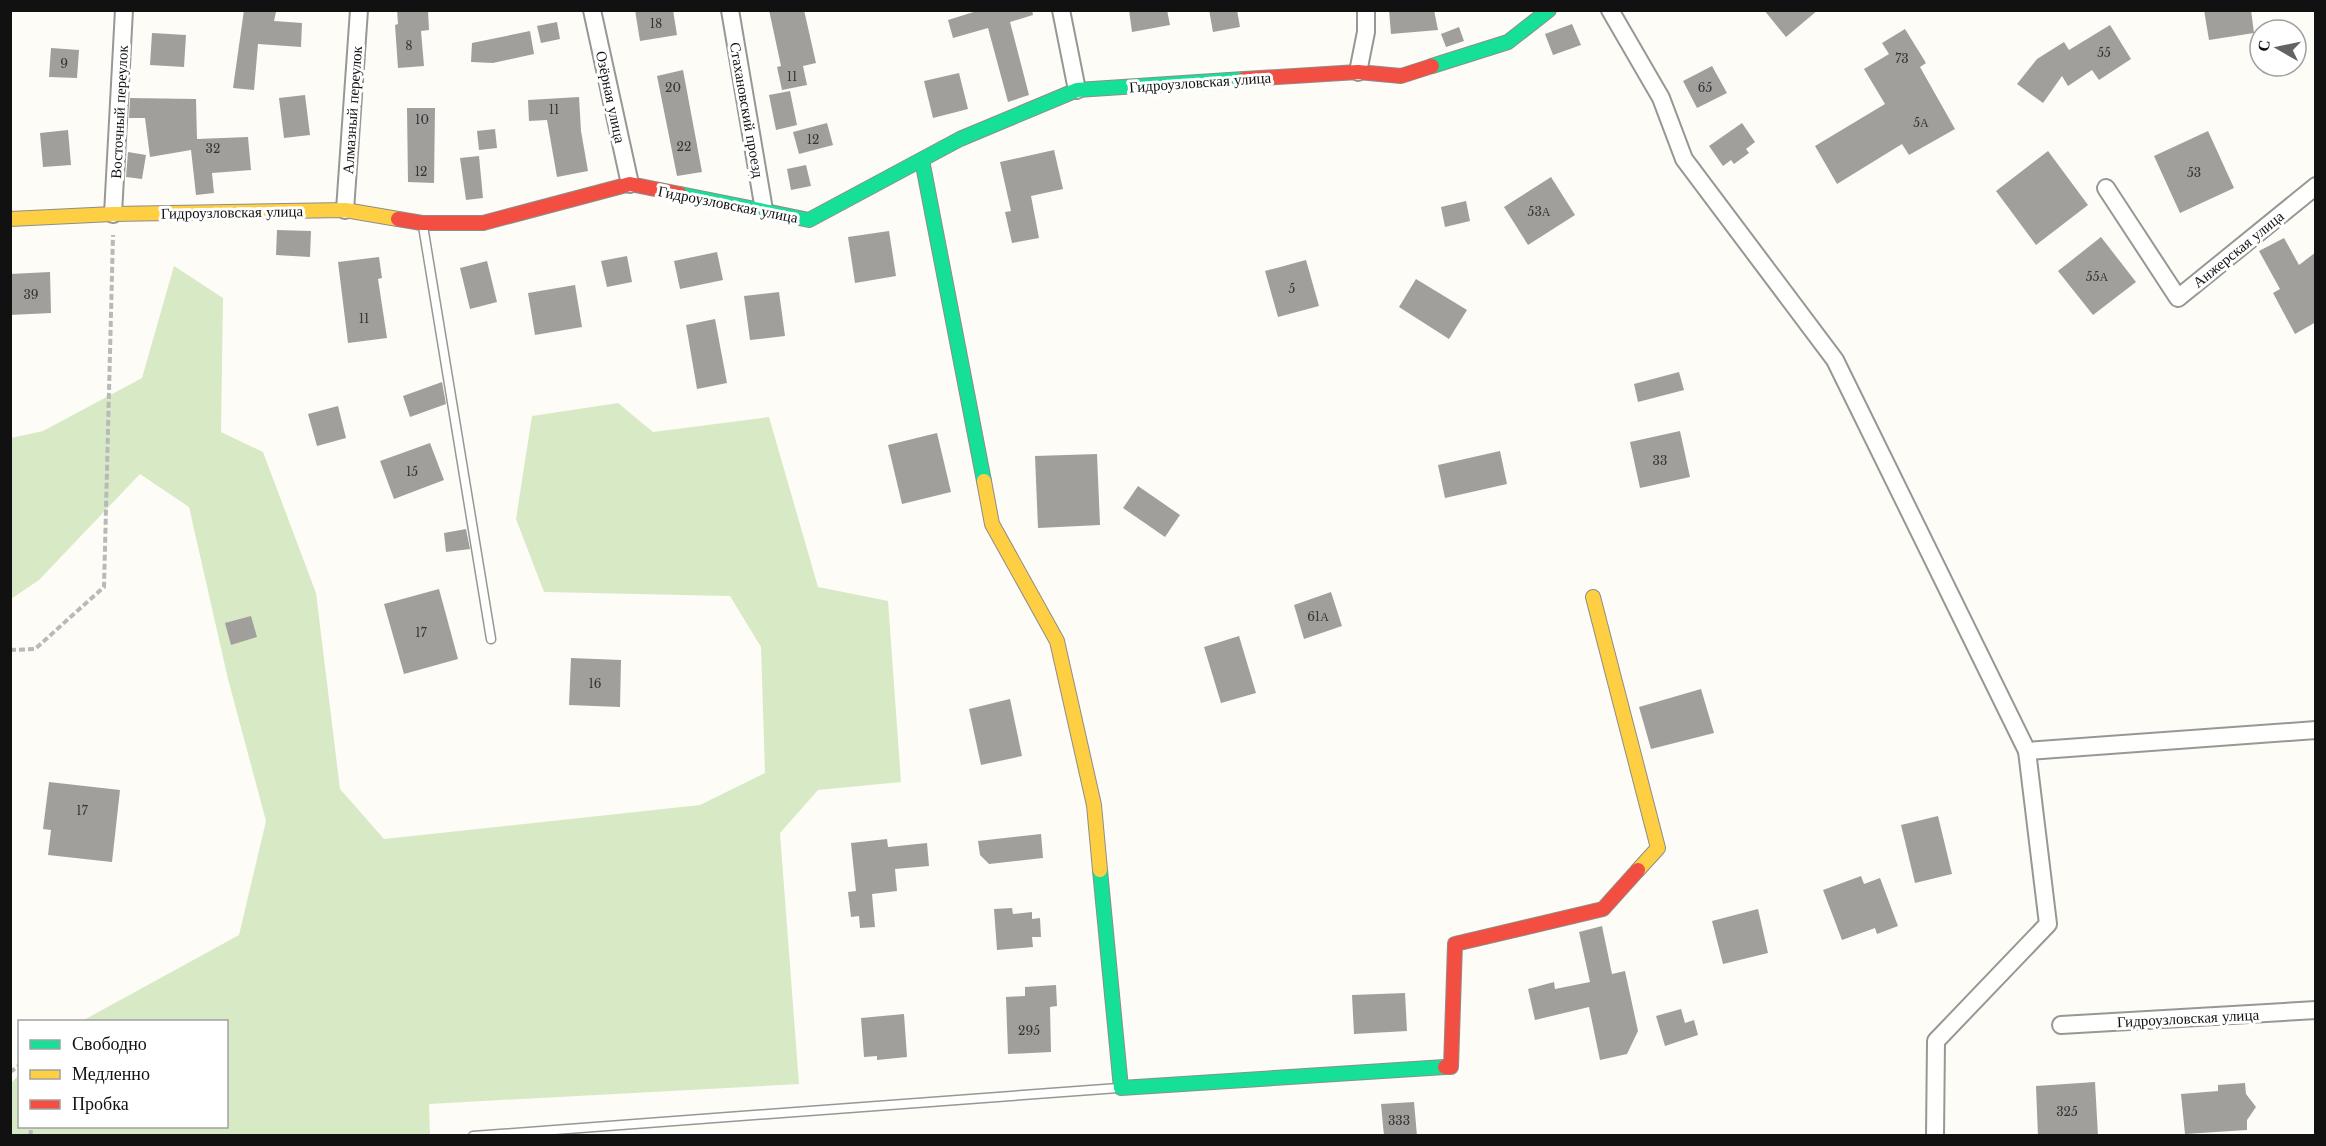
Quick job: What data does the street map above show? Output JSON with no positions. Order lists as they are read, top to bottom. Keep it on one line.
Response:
{"streets":{"street":["Гидроузловская улица","Озёрная улица","Алмазный переулок","Стахановский проезд","Восточный переулок","Анжерская улица"]},"crossings":[["Гидроузловская улица","Озёрная улица"],["Гидроузловская улица","Алмазный переулок"],["Гидроузловская улица","Стахановский проезд"],["Гидроузловская улица","Восточный переулок"]],"house_numbers":["18","8","55","73","9","11","20","65","11","10","5А","12","22","32","12","53","53А","55А","5","39","11","33","15","61А","17","16","17","295","325","333"],"legend":["Свободно","Медленно","Пробка"],"north":"left"}
